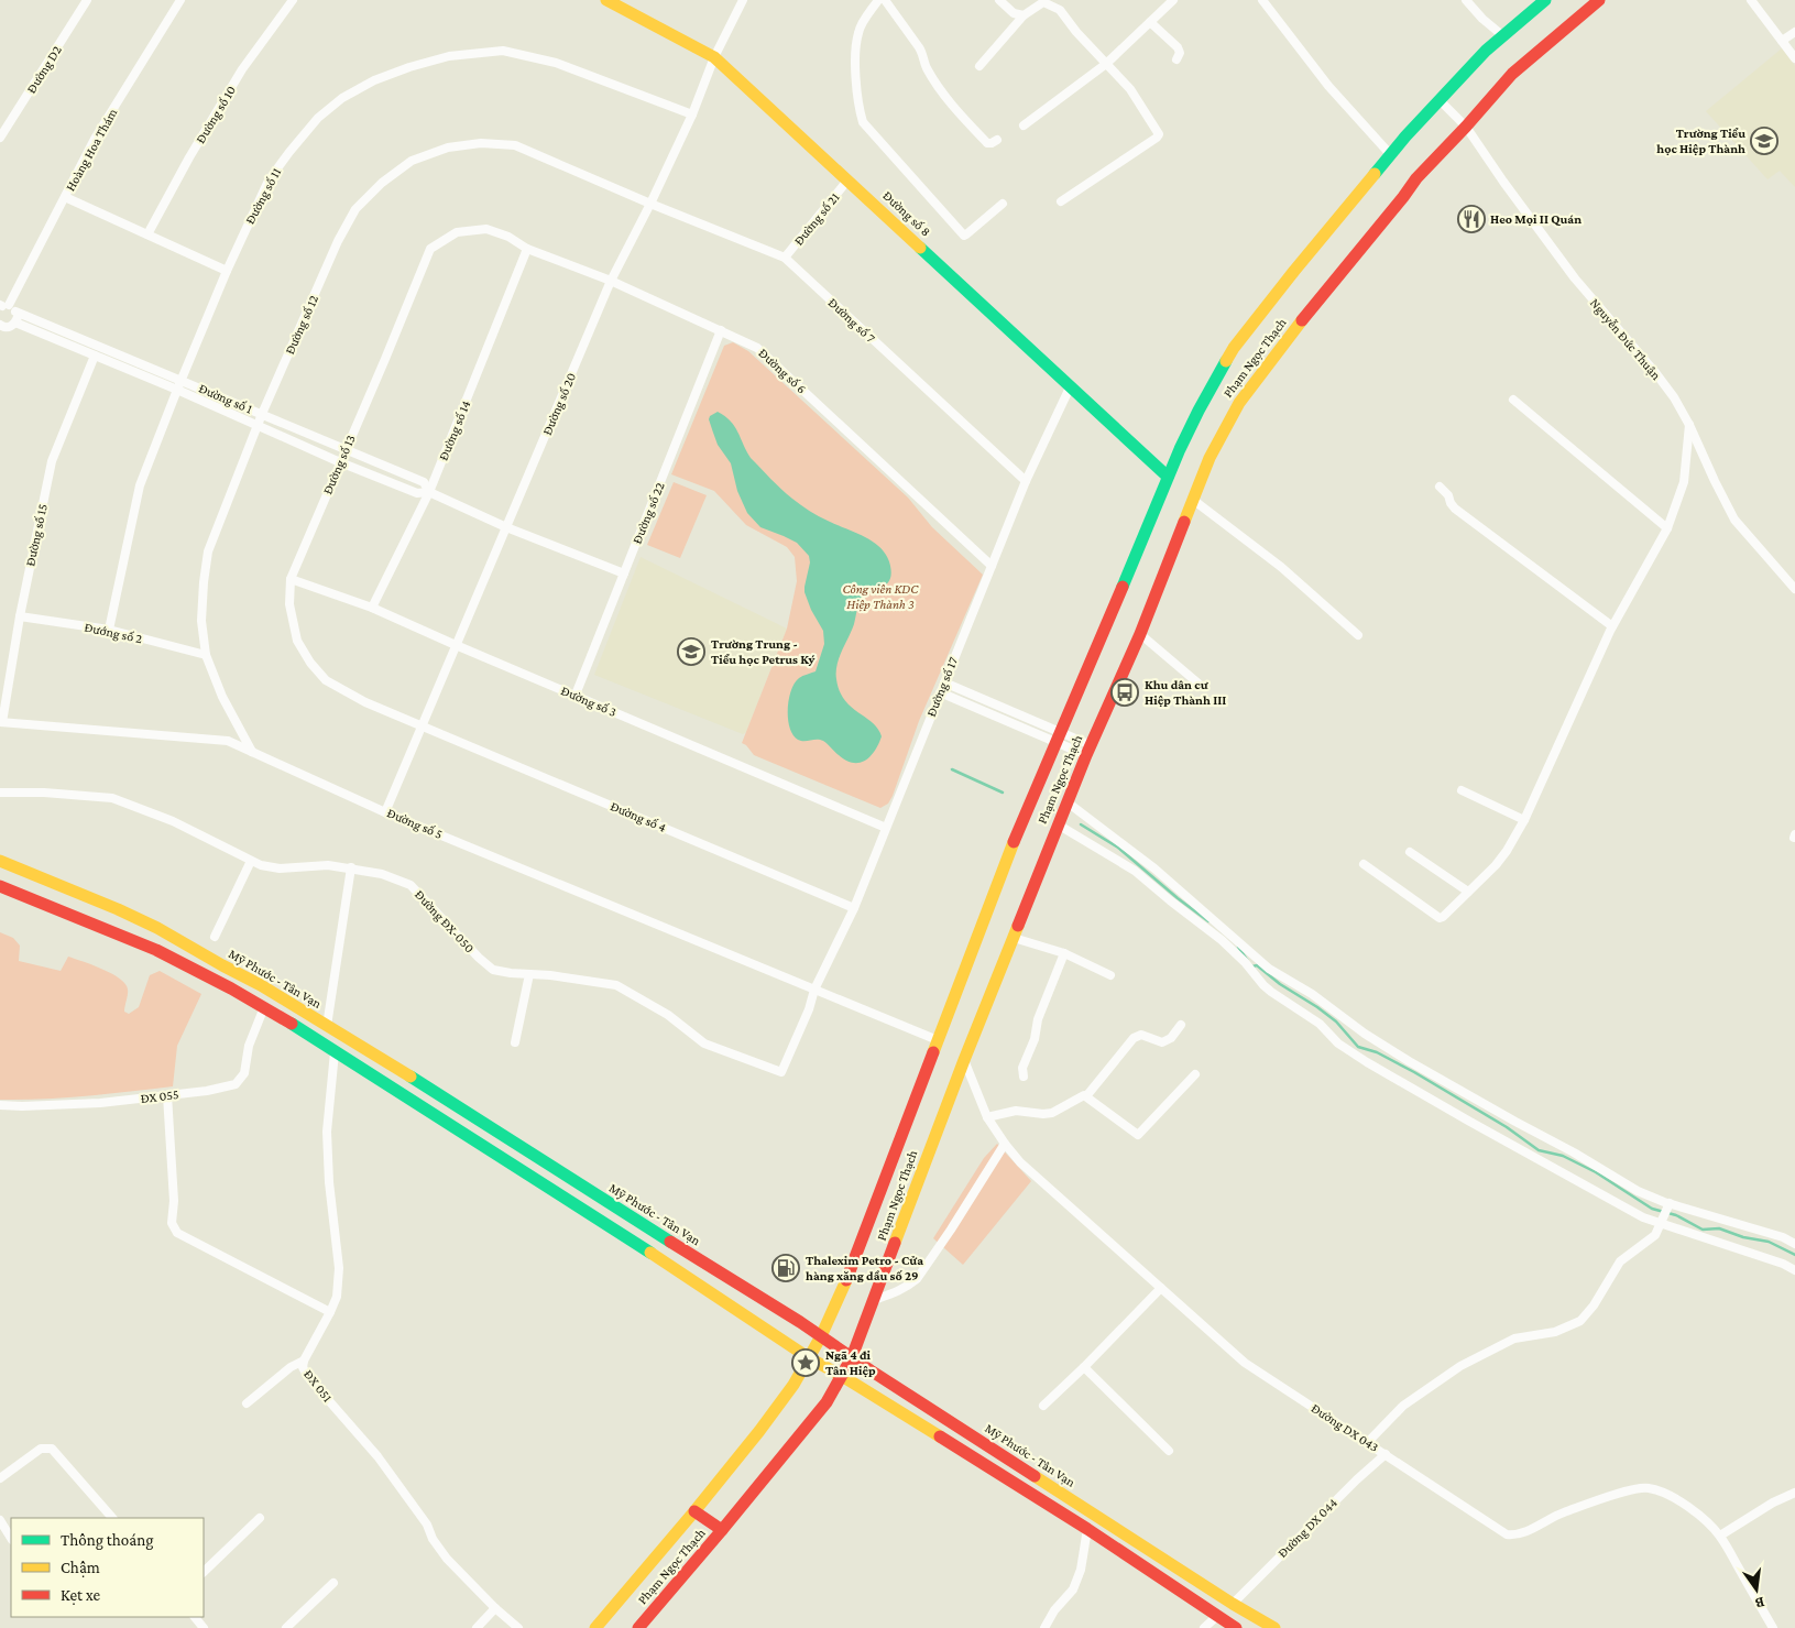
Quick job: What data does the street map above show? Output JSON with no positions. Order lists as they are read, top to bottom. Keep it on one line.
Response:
{"streets":{"main road":["Đường số 8","Phạm Ngọc Thạch","Mỹ Phước - Tân Vạn"],"street":["Đường D2","Đường số 10","Hoàng Hoa Thám","Đường số 11","Đường số 21","Đường số 7","Đường số 12","Nguyễn Đức Thuận","Đường số 6","Đường số 1","Đường số 20","Đường số 14","Đường số 13","Đường số 22","Đường số 15","Đướng số 2","Đường số 17","Đường số 3","Đường số 4","Đường số 5","Đường ĐX-050","ĐX 055","ĐX 051","Đường DX 043","Đường DX 044"]},"crossings":[["Hoàng Hoa Thám","Đường số 1"],["Đường số 11","Đường số 1"],["Đường số 11","Đường số 20"],["Đường số 11","Đướng số 2"],["Đường số 8","Đường số 21"],["Đường số 8","Phạm Ngọc Thạch"],["Đường số 8","Đường số 20"],["Đường số 8","Đường số 17"],["Đường số 21","Đường số 7"],["Đường số 7","Đường số 12"],["Đường số 7","Đường số 20"],["Đường số 7","Đường số 17"],["Đường số 12","Đường số 1"],["Đường số 12","Đường số 20"],["Đường số 12","Đướng số 2"],["Đường số 12","Đường số 5"],["Nguyễn Đức Thuận","Phạm Ngọc Thạch"],["Phạm Ngọc Thạch","Đường số 5"],["Phạm Ngọc Thạch","Mỹ Phước - Tân Vạn"],["Phạm Ngọc Thạch","Đường DX 043"],["Đường số 6","Đường số 20"],["Đường số 6","Đường số 14"],["Đường số 6","Đường số 13"],["Đường số 6","Đường số 22"],["Đường số 6","Đường số 17"],["Đường số 1","Đường số 20"],["Đường số 1","Đường số 14"],["Đường số 1","Đường số 13"],["Đường số 1","Đường số 22"],["Đường số 1","Đường số 15"],["Đường số 20","Đường số 13"],["Đường số 20","Đường số 3"],["Đường số 20","Đường số 4"],["Đường số 20","Đường số 5"],["Đường số 14","Đường số 13"],["Đường số 14","Đường số 3"],["Đường số 13","Đường số 3"],["Đường số 13","Đường số 4"],["Đường số 22","Đường số 3"],["Đường số 15","Đướng số 2"],["Đường số 15","Đường số 5"],["Đường số 17","Đường số 3"],["Đường số 17","Đường số 4"],["Đường số 17","Đường số 5"],["Đường số 17","Đường ĐX-050"],["Mỹ Phước - Tân Vạn","Đường DX 044"],["Đường DX 043","Đường DX 044"]],"parks":["Công viên KDC Hiệp Thành 3"],"places":{"school or university":["Trường Tiểu học Hiệp Thành","Trường Trung - Tiểu học Petrus Ký"],"restaurant":["Heo Mọi II Quán"],"bus stop":["Khu dân cư Hiệp Thành III"],"fuel station":["Thalexim Petro - Cửa hàng xăng dầu số 29"],"place":["Ngã 4 đi Tân Hiệp"]},"legend":["Thông thoáng","Chậm","Kẹt xe"],"north":"bottom"}
